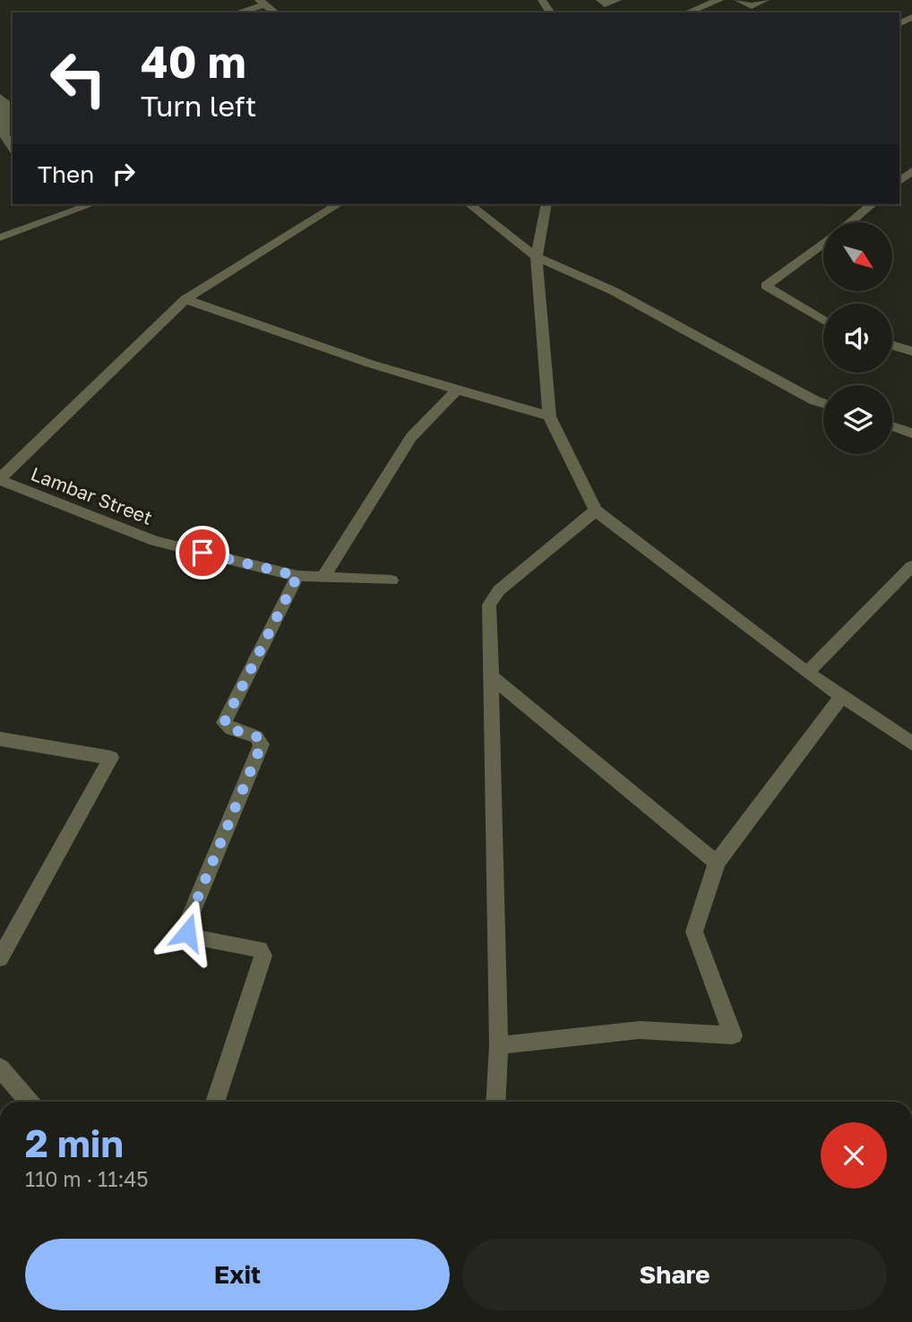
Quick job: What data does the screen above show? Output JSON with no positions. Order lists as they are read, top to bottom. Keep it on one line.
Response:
{"streets":{"street":["Lambar Street"]},"north":"bottom right","page":{"turn":["40 m","Turn left"],"then":"Then","heading":["2 min","110 m · 11:45"],"buttons":["Exit","Share"]}}
